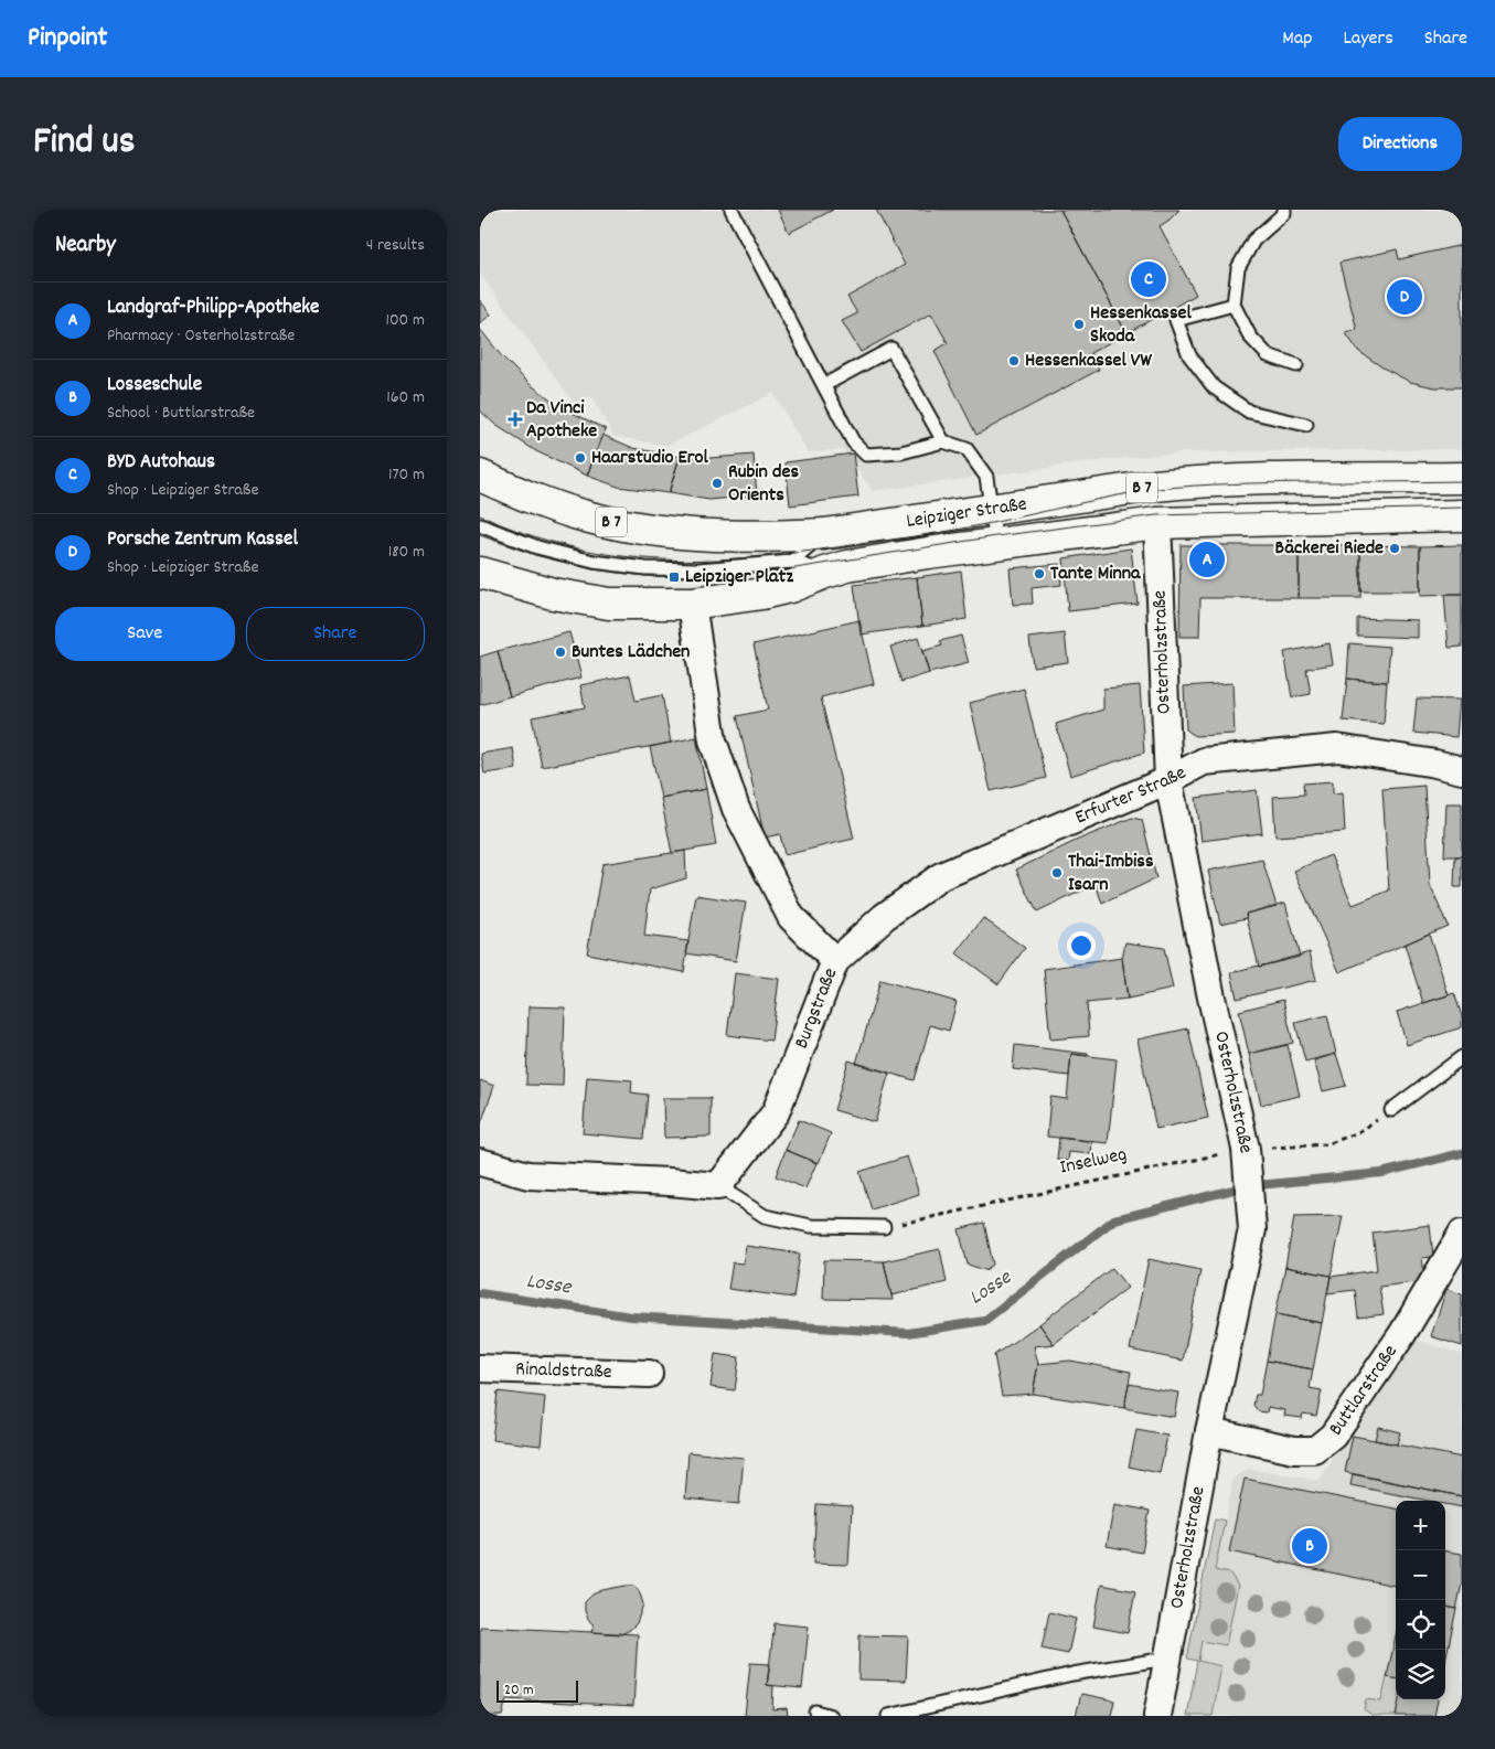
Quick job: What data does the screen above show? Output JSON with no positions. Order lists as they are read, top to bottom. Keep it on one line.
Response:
{"streets":{"main road":["B 7","Leipziger Straße"],"street":["Osterholzstraße","Erfurter Straße","Burgstraße","Rinaldstraße","Buttlarstraße"],"path":["Inselweg"]},"crossings":[["B 7","Osterholzstraße"],["B 7","Burgstraße"],["Osterholzstraße","Erfurter Straße"],["Osterholzstraße","Inselweg"],["Osterholzstraße","Buttlarstraße"],["Erfurter Straße","Burgstraße"]],"water":["Losse"],"places":{"other":["Hessenkassel Skoda","Hessenkassel VW","Haarstudio Erol","Rubin des Orients","Bäckerei Riede","Tante Minna","Buntes Lädchen","Thai-Imbiss Isarn"],"health":["Da Vinci Apotheke"],"transit":["Leipziger Platz"]},"scale_bar":"20 m","page":{"header":"Pinpoint","nav":["Map","Layers","Share"],"title":"Find us","buttons":["Directions",["Save","Share"]],"heading":["Nearby","4 results"],"pins":["C","D","A","B"],"list":[{"mark":"A","name":"Landgraf-Philipp-Apotheke","note":"Pharmacy · Osterholzstraße","value":"100 m"},{"mark":"B","name":"Losseschule","note":"School · Buttlarstraße","value":"160 m"},{"mark":"C","name":"BYD Autohaus","note":"Shop · Leipziger Straße","value":"170 m"},{"mark":"D","name":"Porsche Zentrum Kassel","note":"Shop · Leipziger Straße","value":"180 m"}],"map_buttons":["+","−"],"scale":"20 m"}}
